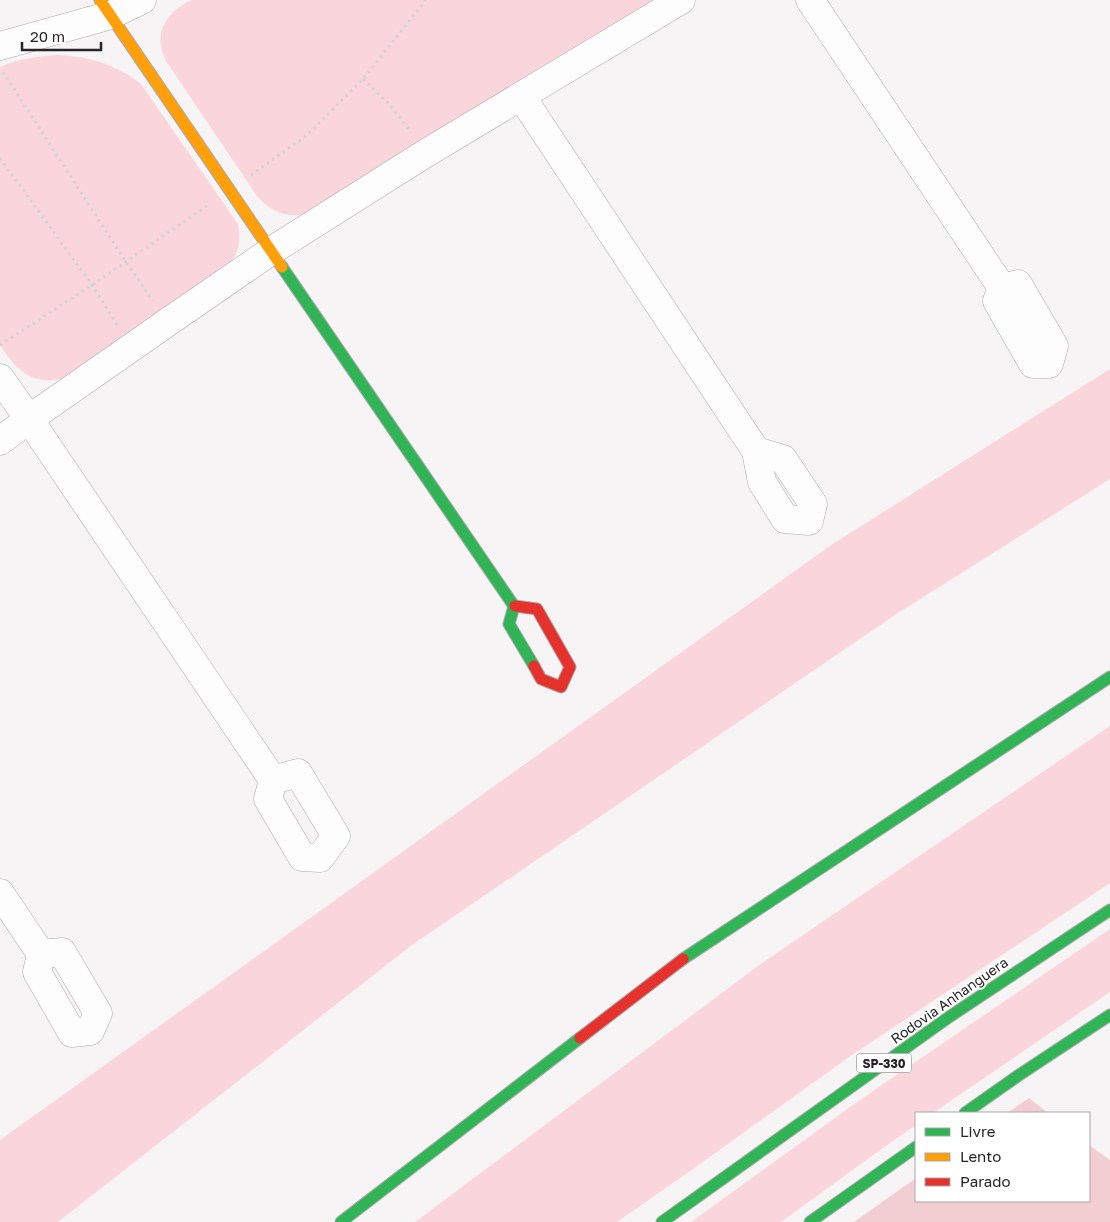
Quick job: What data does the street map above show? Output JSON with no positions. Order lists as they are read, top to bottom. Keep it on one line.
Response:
{"streets":{"main road":["Rodovia Anhanguera","SP-330"]},"legend":["Livre","Lento","Parado"],"scale_bar":"20 m"}
